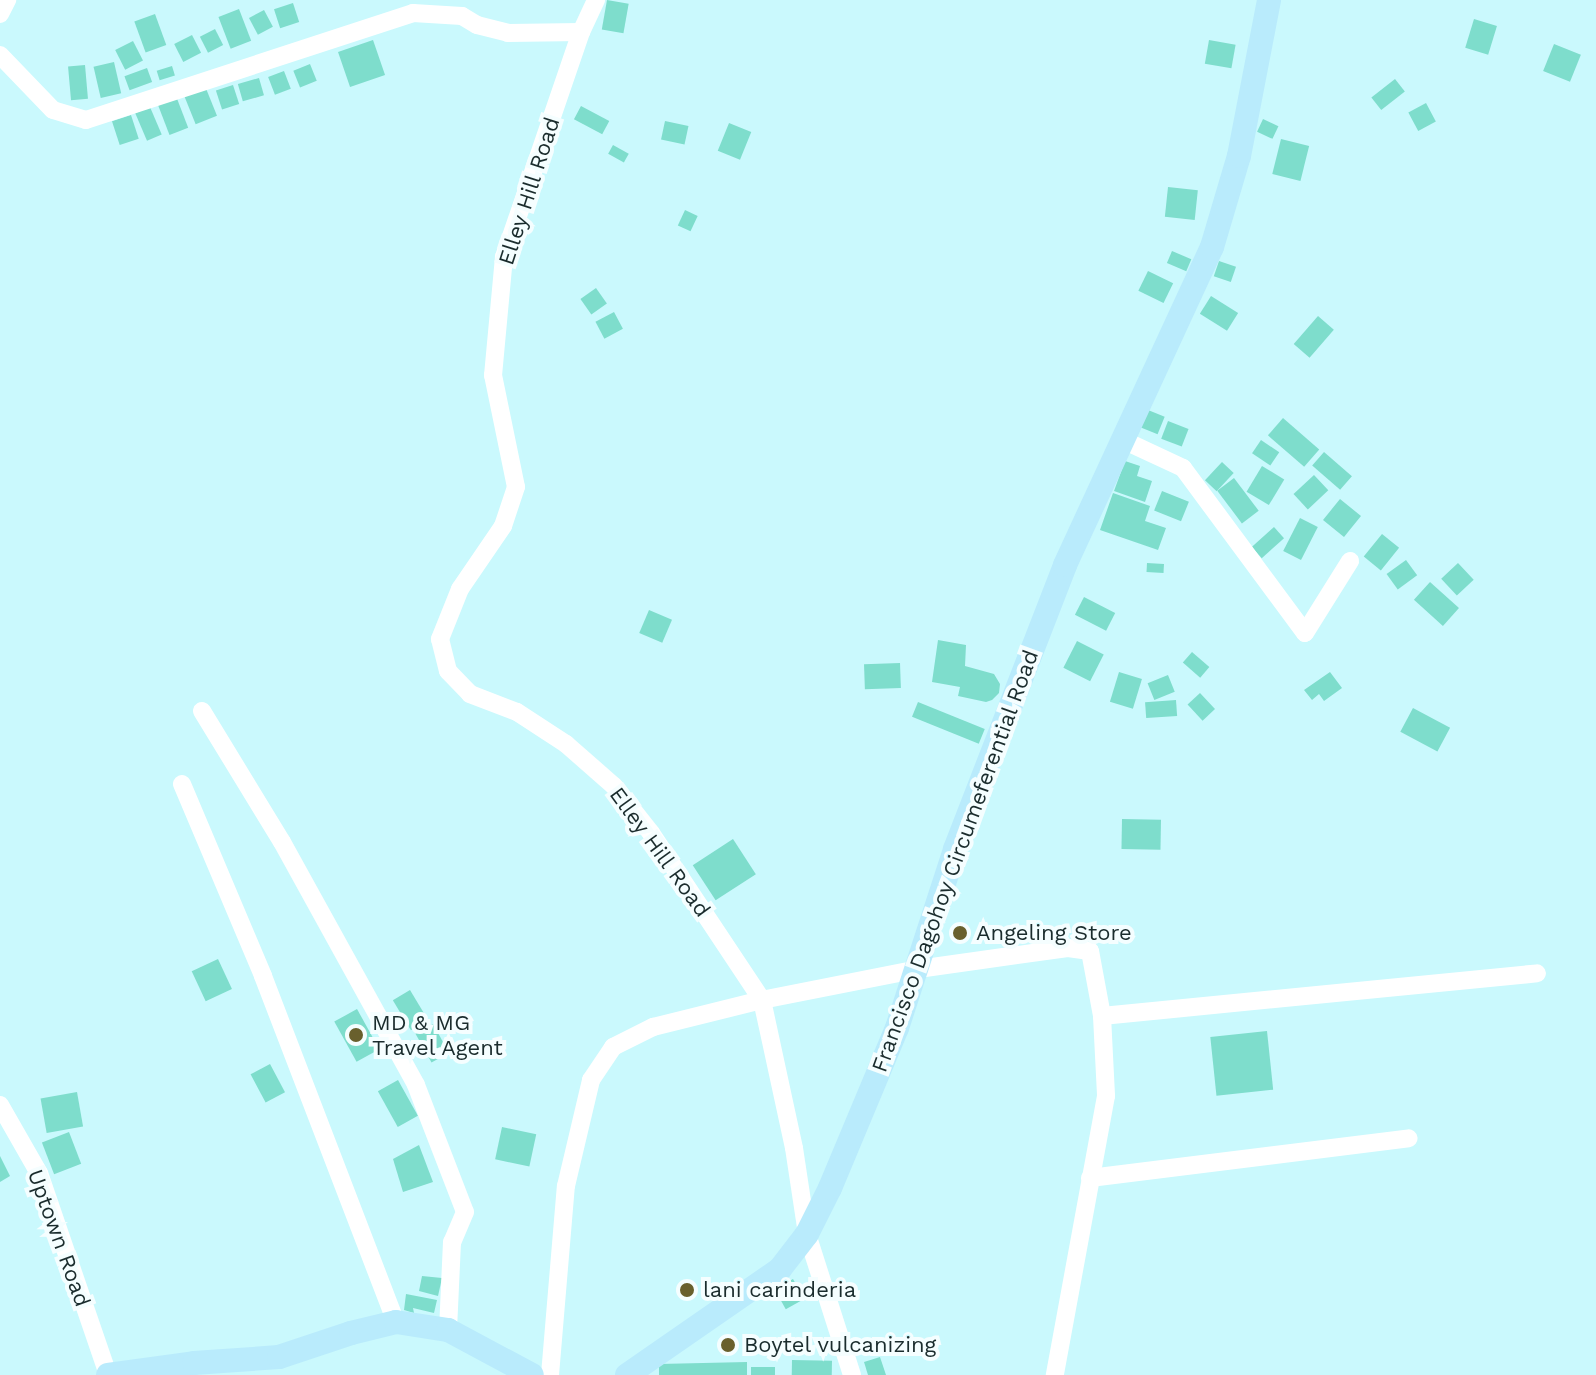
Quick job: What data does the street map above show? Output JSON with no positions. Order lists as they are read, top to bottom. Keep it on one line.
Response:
{"streets":{"main road":["Francisco Dagohoy Circumeferential Road"],"street":["Elley Hill Road","Uptown Road"]},"crossings":[["Elley Hill Road","Francisco Dagohoy Circumeferential Road"]],"places":["Angeling Store","MD & MG Travel Agent","lani carinderia","Boytel vulcanizing"]}
